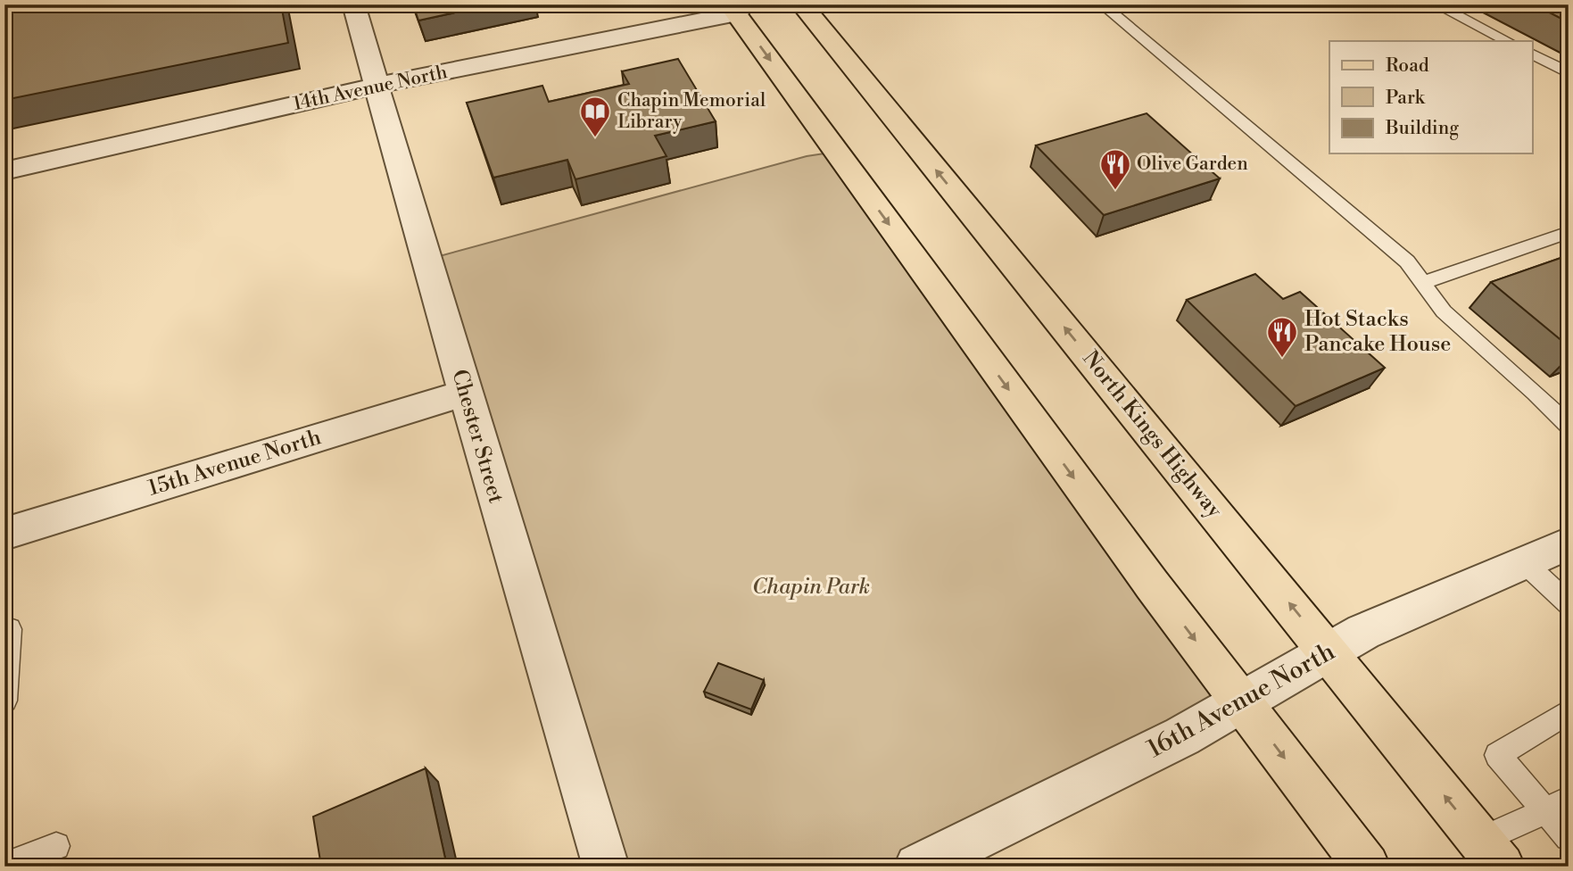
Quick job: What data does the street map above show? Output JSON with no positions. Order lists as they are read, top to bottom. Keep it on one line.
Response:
{"streets":{"main road":["North Kings Highway"],"street":["14th Avenue North","Chester Street","15th Avenue North","16th Avenue North"]},"crossings":[["14th Avenue North","Chester Street"],["North Kings Highway","16th Avenue North"],["Chester Street","15th Avenue North"]],"parks":["Chapin Park"],"places":{"library":["Chapin Memorial Library"],"restaurant":["Olive Garden","Hot Stacks Pancake House"]},"legend":["Road","Park","Building"]}
